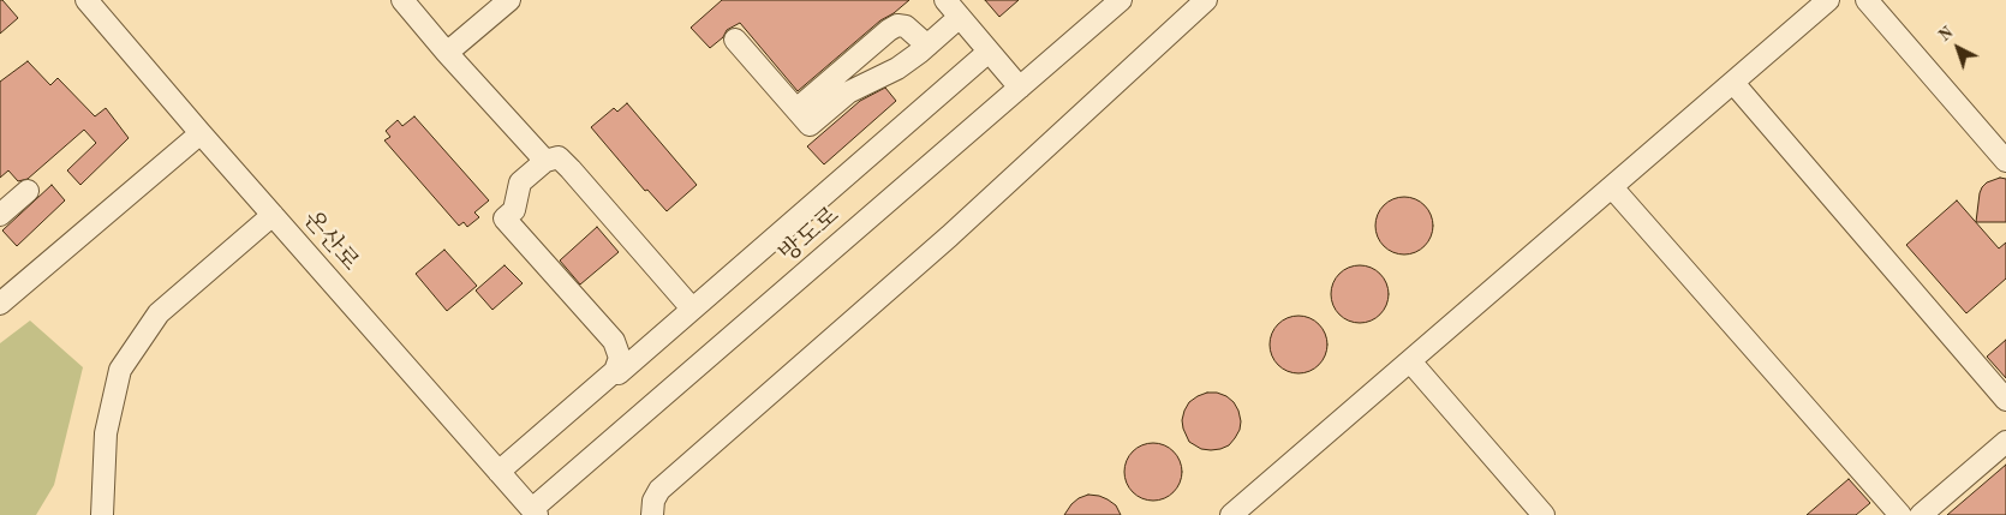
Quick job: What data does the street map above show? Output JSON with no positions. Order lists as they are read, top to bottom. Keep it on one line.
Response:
{"streets":{"street":["방도로","온산로"]},"crossings":[["방도로","온산로"]],"north":"top left"}
